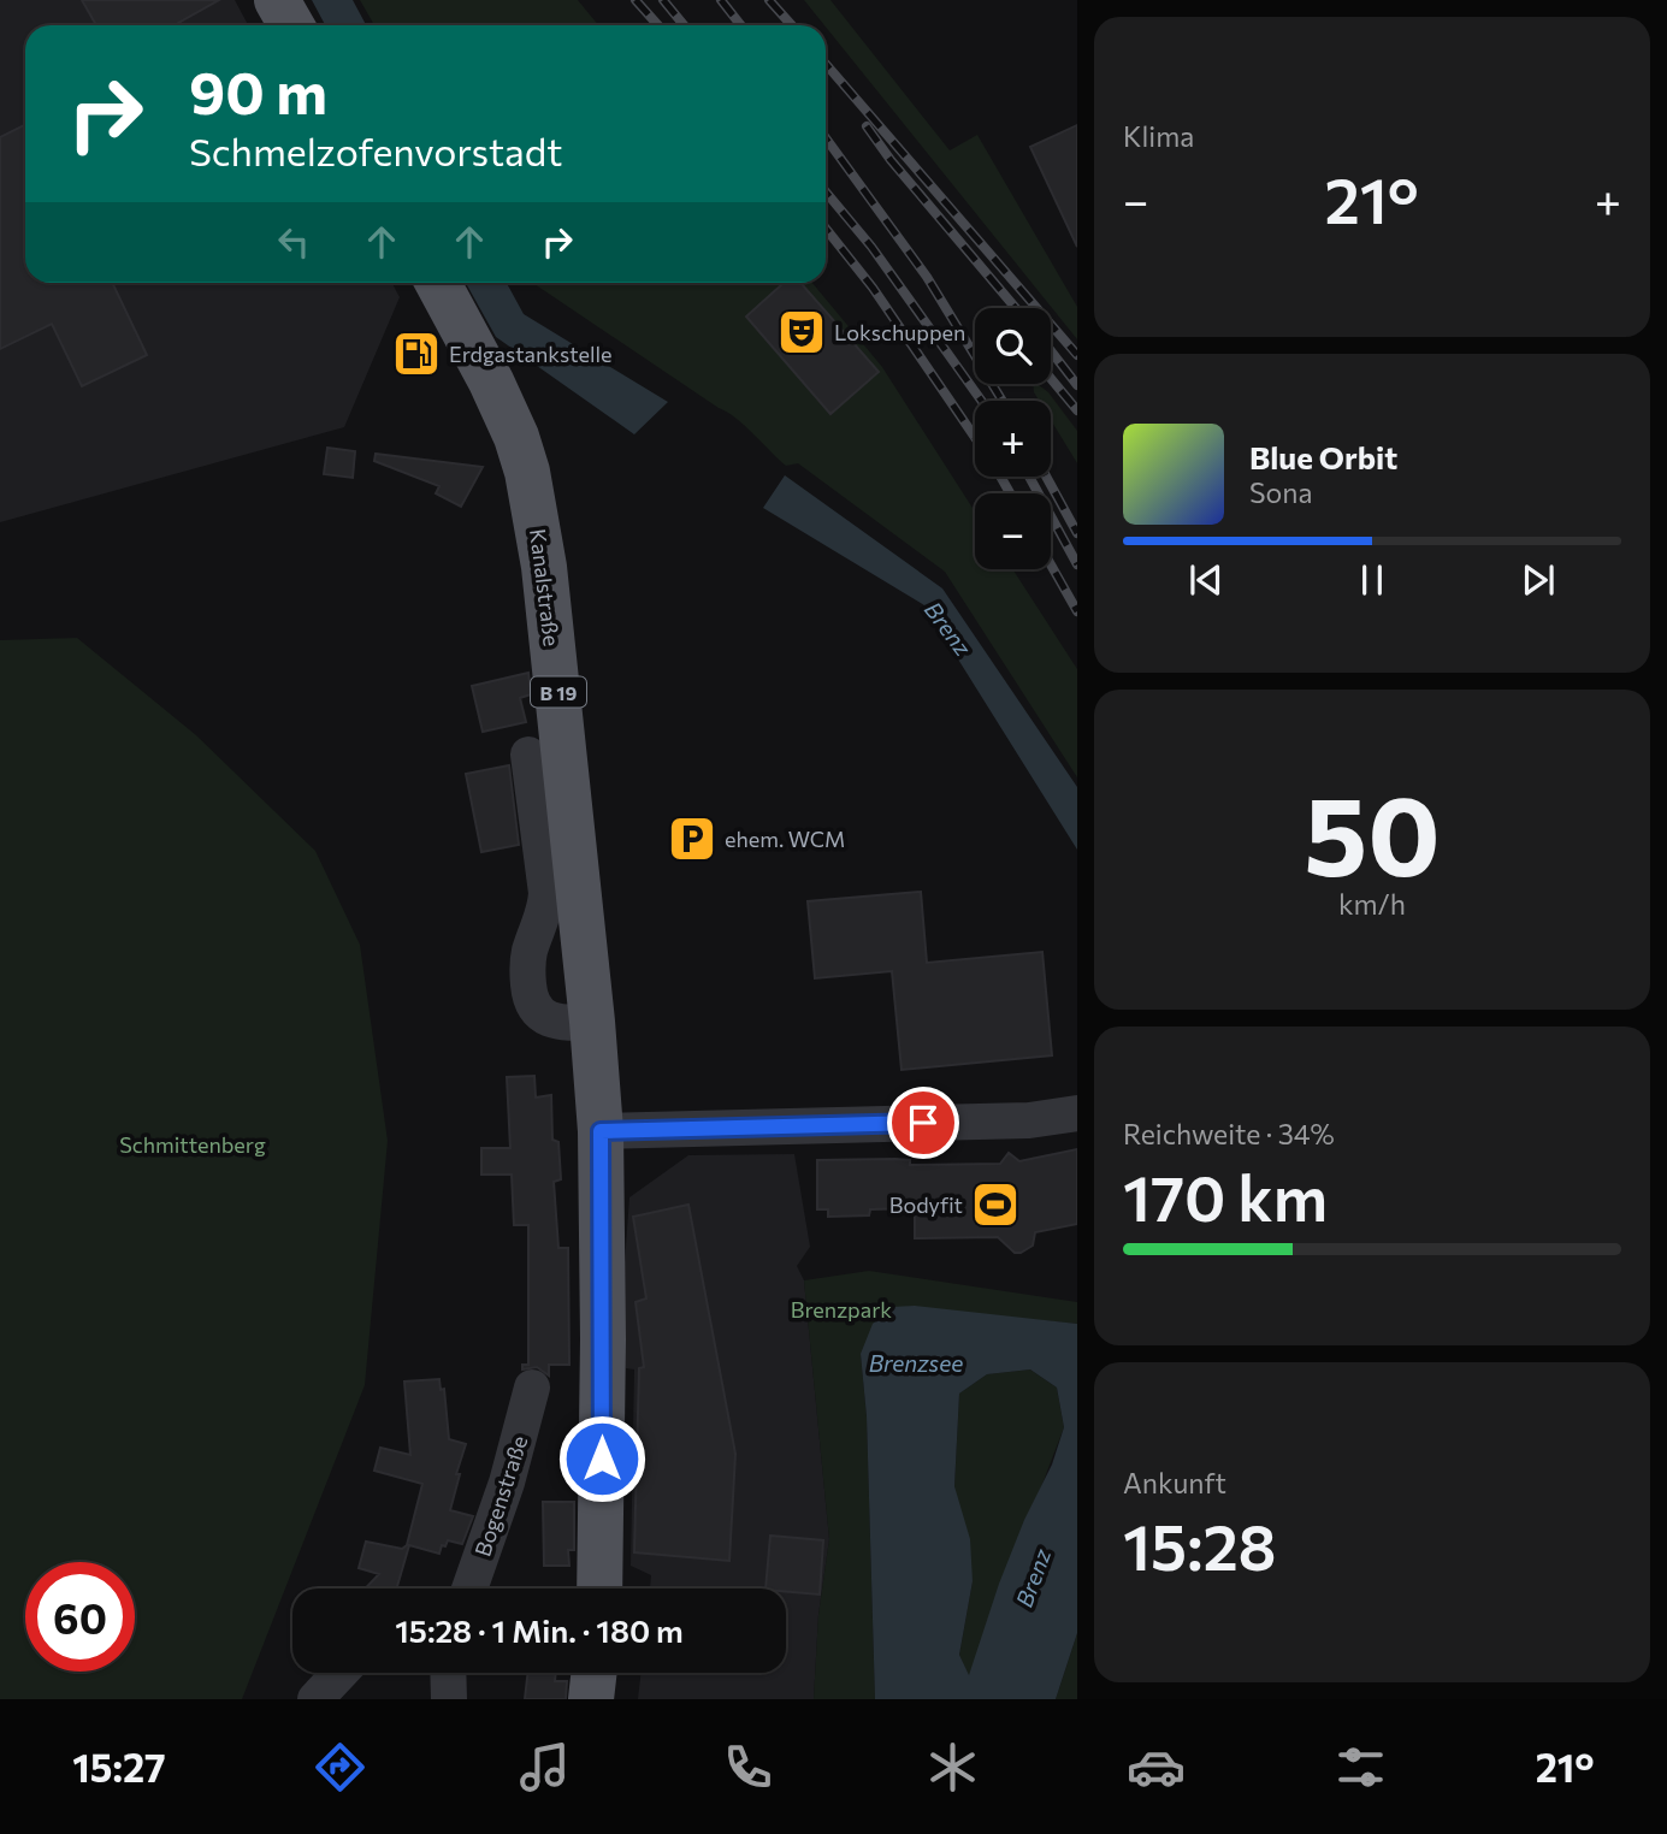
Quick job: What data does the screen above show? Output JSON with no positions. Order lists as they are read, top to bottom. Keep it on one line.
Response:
{"streets":{"main road":["Kanalstraße","B 19"],"street":["Bogenstraße"]},"crossings":[["Kanalstraße","B 19"]],"water":["Brenz","Brenzsee"],"parks":["Schmittenberg","Brenzpark"],"places":{"theatre":["Lokschuppen"],"fuel station":["Erdgastankstelle"],"parking":["ehem. WCM"],"sports":["Bodyfit"]},"page":{"tile":["Klima",["50","km/h"],["Reichweite · 34%","170 km"],["Ankunft","15:28"]],"turn":["90 m","Schmelzofenvorstadt"],"heat":["−","21°","+"],"map_buttons":["+","−"],"song":["Blue Orbit","Sona"],"limit":"60","trip":"15:28 · 1 Min. · 180 m","tabs":["15:27","21°"]}}
